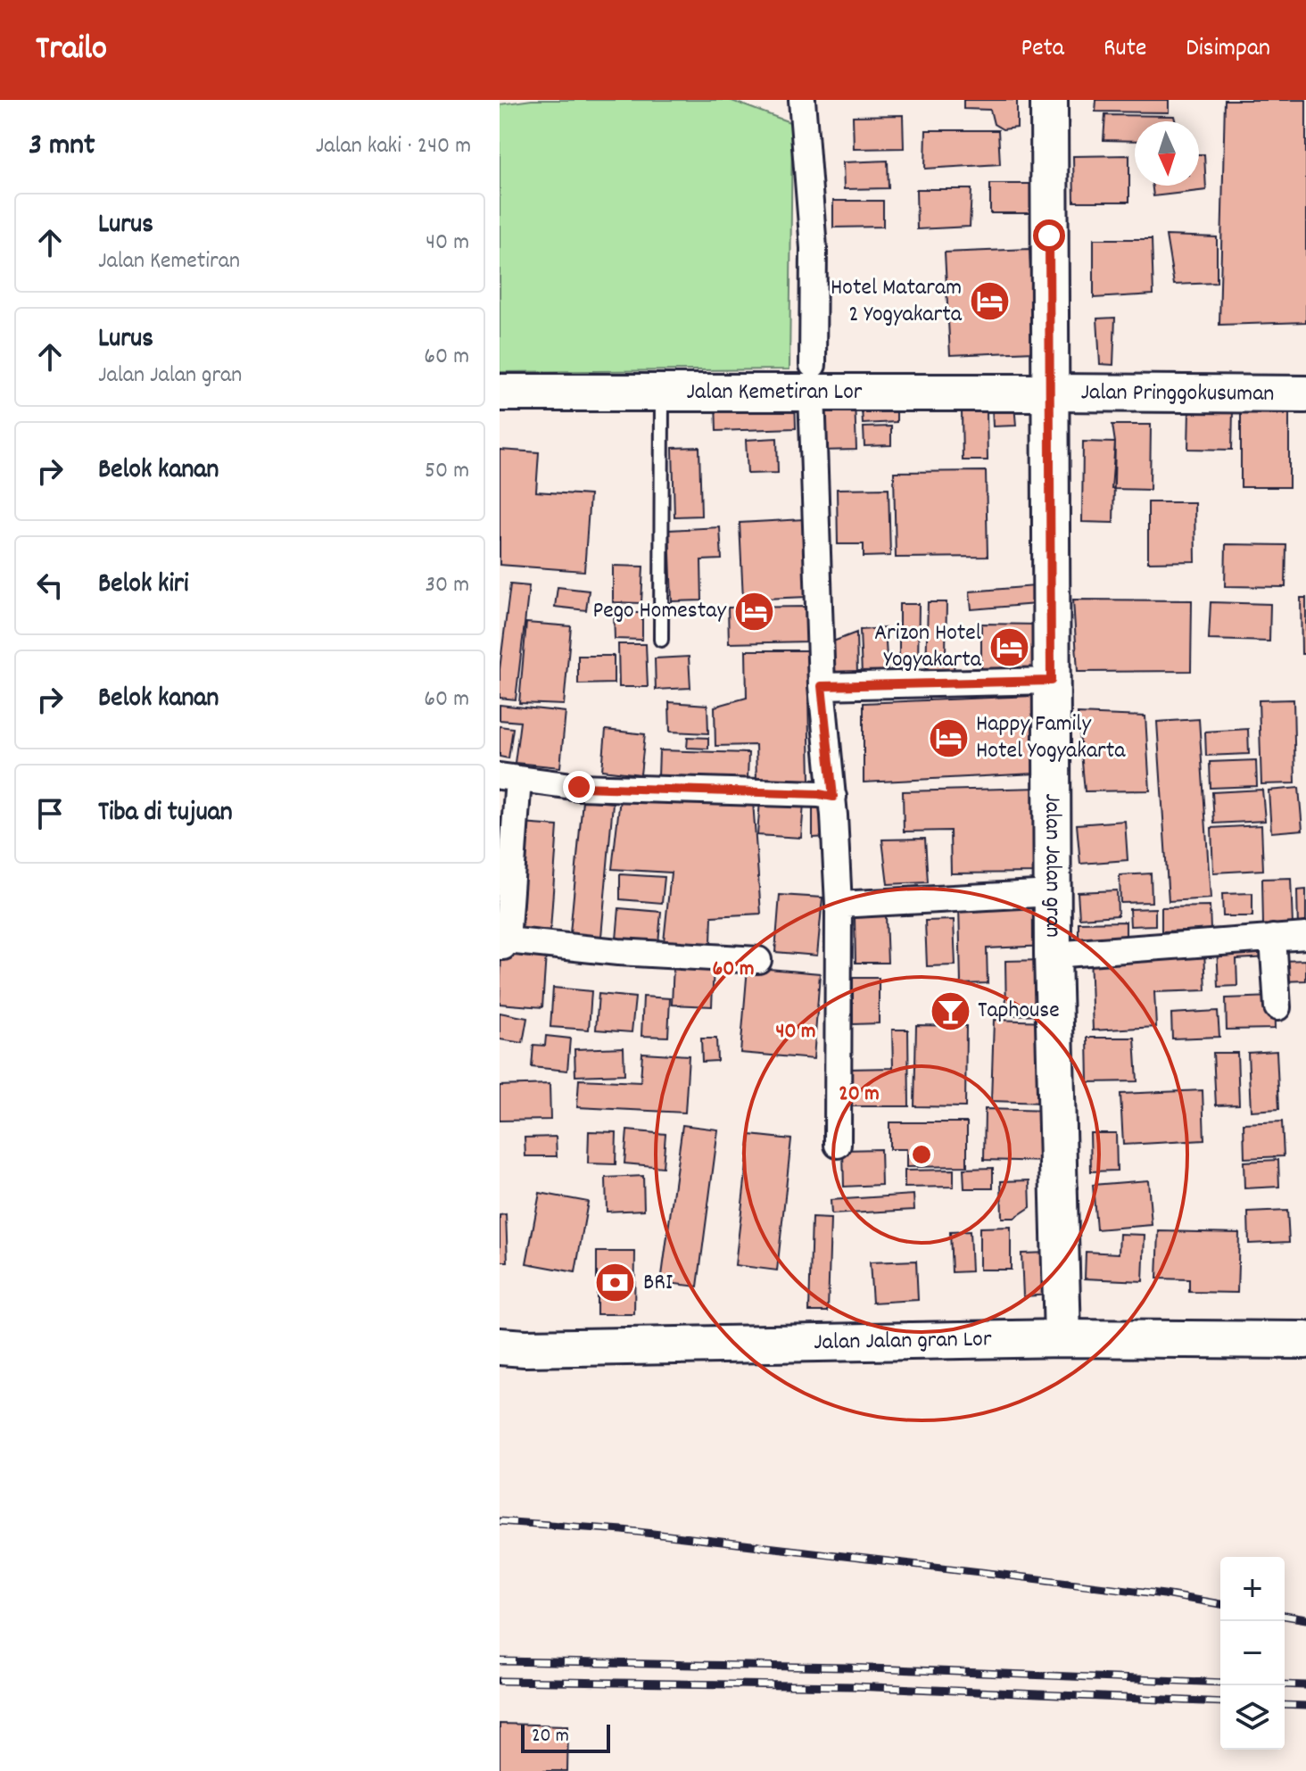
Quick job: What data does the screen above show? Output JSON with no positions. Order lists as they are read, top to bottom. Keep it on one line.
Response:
{"streets":{"street":["Jalan Kemetiran Lor","Jalan Pringgokusuman","Jalan Jalan gran","Jalan Jalan gran Lor"]},"crossings":[["Jalan Kemetiran Lor","Jalan Pringgokusuman"],["Jalan Kemetiran Lor","Jalan Jalan gran"],["Jalan Pringgokusuman","Jalan Jalan gran"],["Jalan Jalan gran","Jalan Jalan gran Lor"]],"places":{"hotel":["Hotel Mataram 2 Yogyakarta","Pego Homestay","Arizon Hotel Yogyakarta","Happy Family Hotel Yogyakarta"],"bar":["Taphouse"],"bank":["BRI"]},"scale_bar":"20 m","north":"bottom","page":{"header":"Trailo","nav":["Peta","Rute","Disimpan"],"heading":["3 mnt","Jalan kaki · 240 m"],"list":[["Lurus","Jalan Kemetiran","40 m"],["Lurus","Jalan Jalan gran","60 m"],["Belok kanan","50 m"],["Belok kiri","30 m"],["Belok kanan","60 m"],"Tiba di tujuan"],"map_buttons":["+","−"],"scale":"20 m"},"rings":["60 m","40 m","20 m"]}
